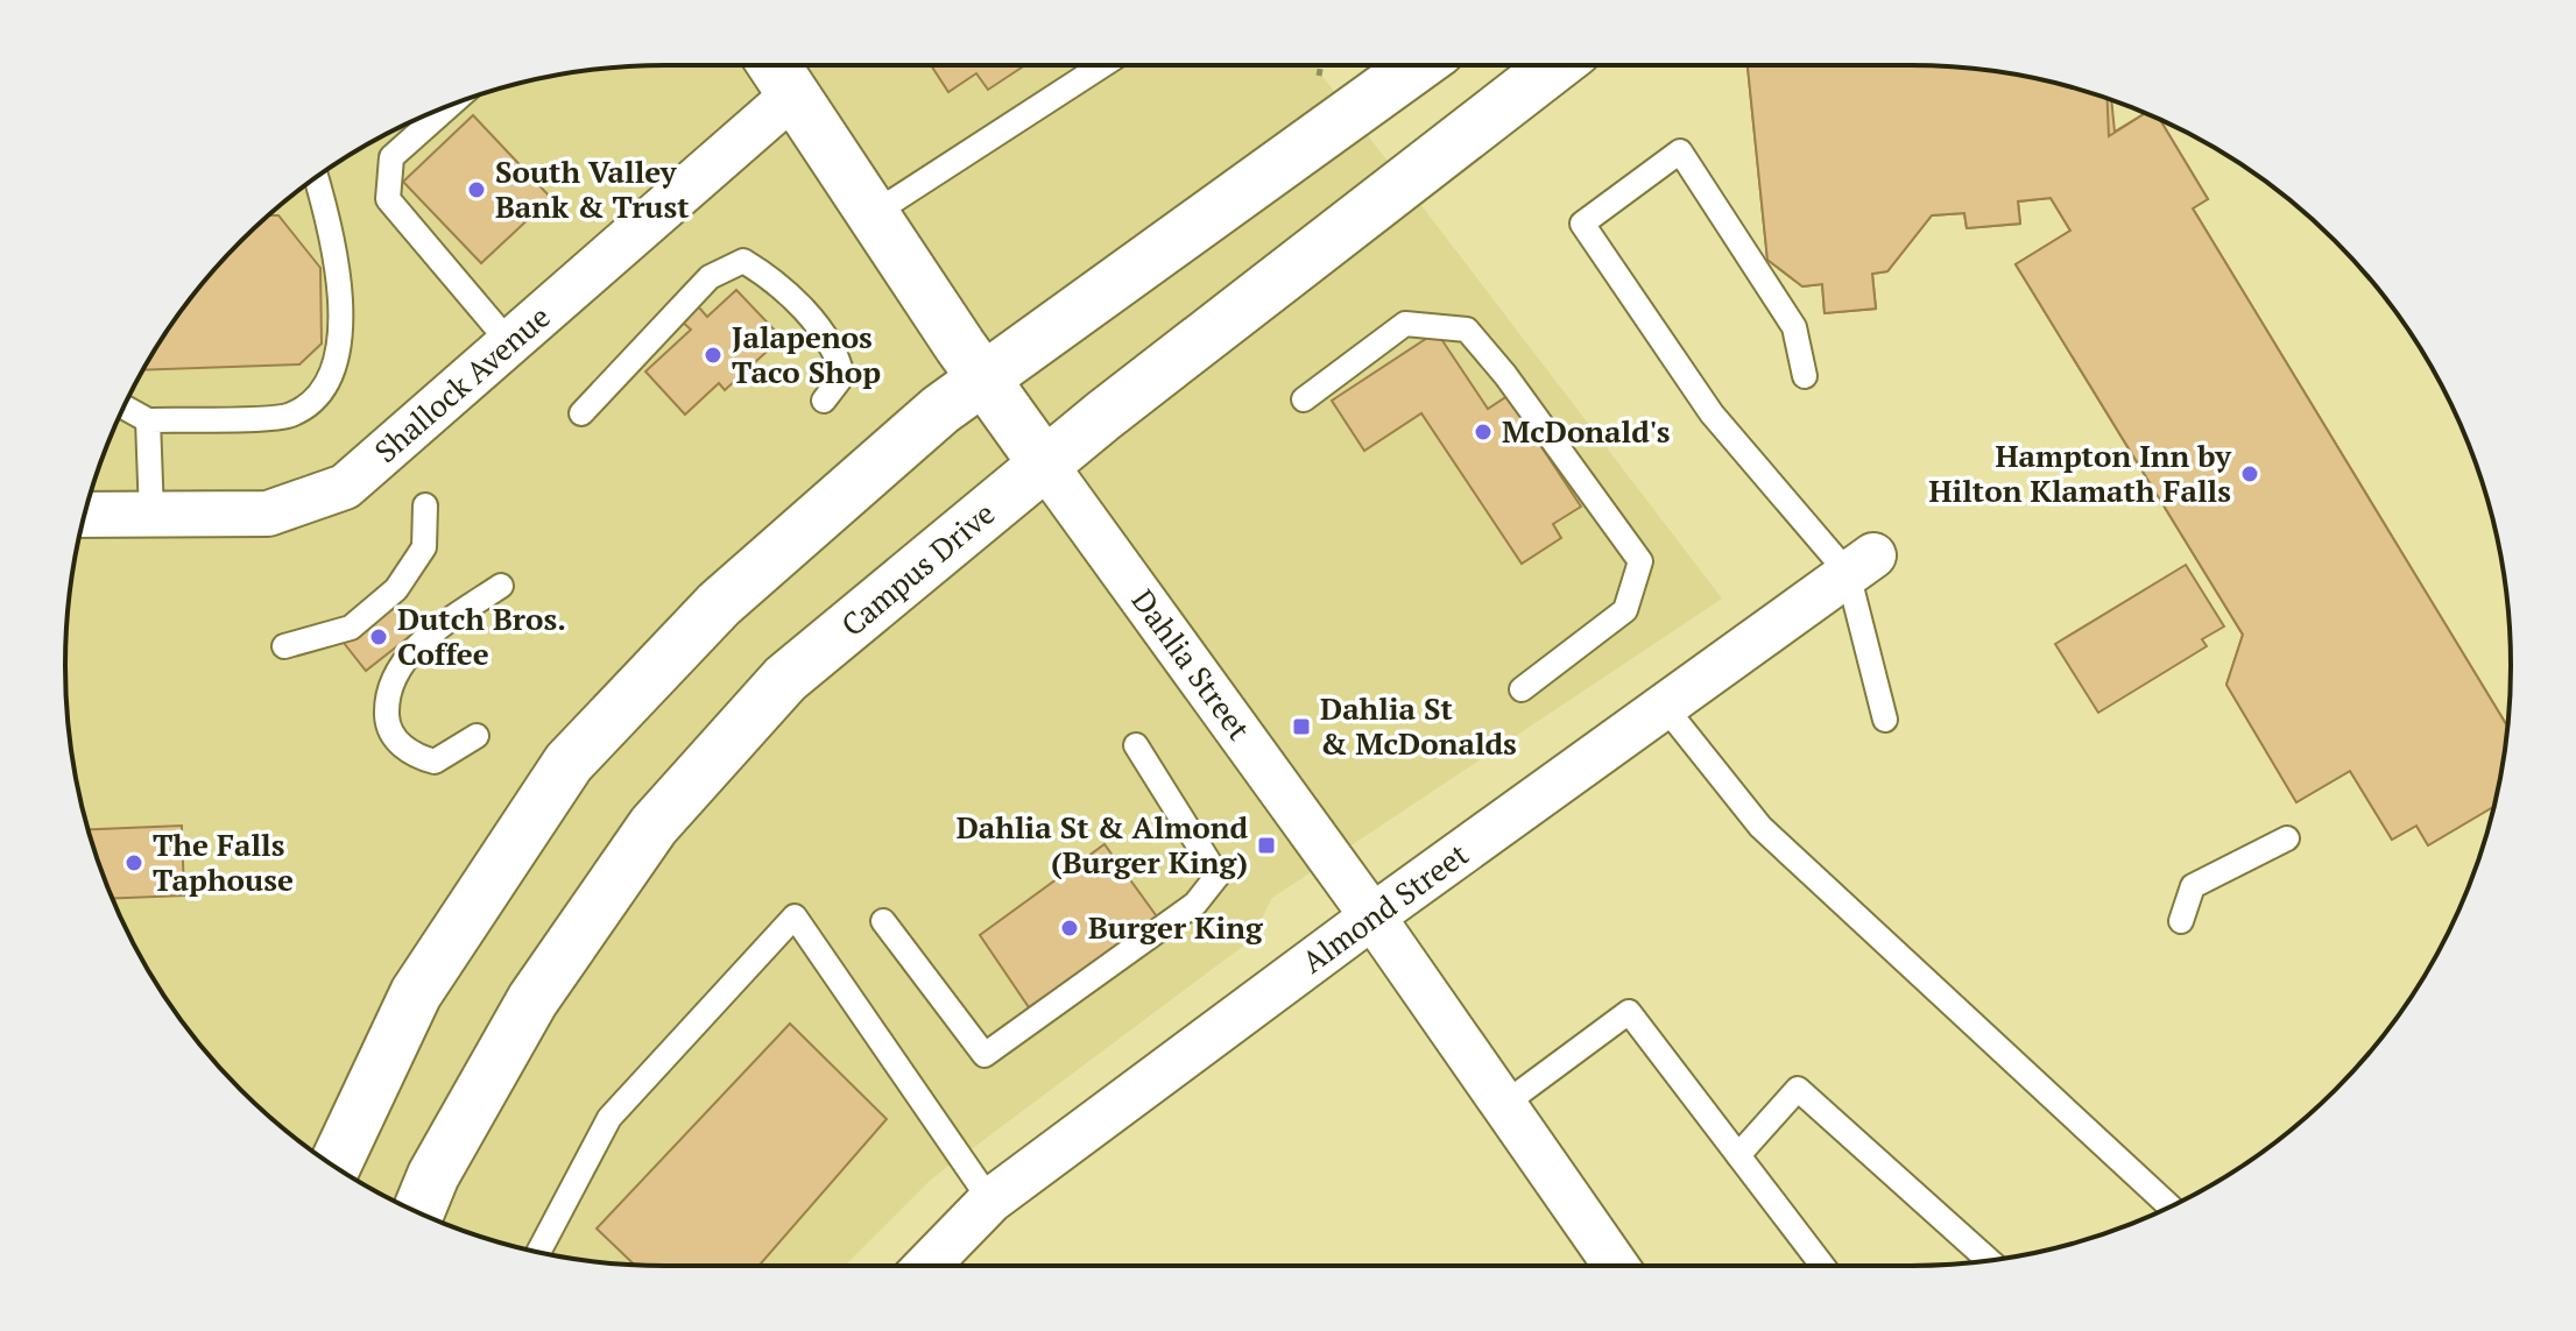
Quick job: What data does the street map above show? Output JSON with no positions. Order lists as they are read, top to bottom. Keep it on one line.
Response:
{"streets":{"street":["Shallock Avenue","Campus Drive","Dahlia Street","Almond Street"]},"crossings":[["Shallock Avenue","Dahlia Street"],["Campus Drive","Dahlia Street"],["Dahlia Street","Almond Street"]],"places":{"other":["South Valley Bank & Trust","Jalapenos Taco Shop","McDonald's","Hampton Inn by Hilton Klamath Falls","Dutch Bros. Coffee","The Falls Taphouse","Burger King"],"transit":["Dahlia St & McDonalds","Dahlia St & Almond (Burger King)"]}}
